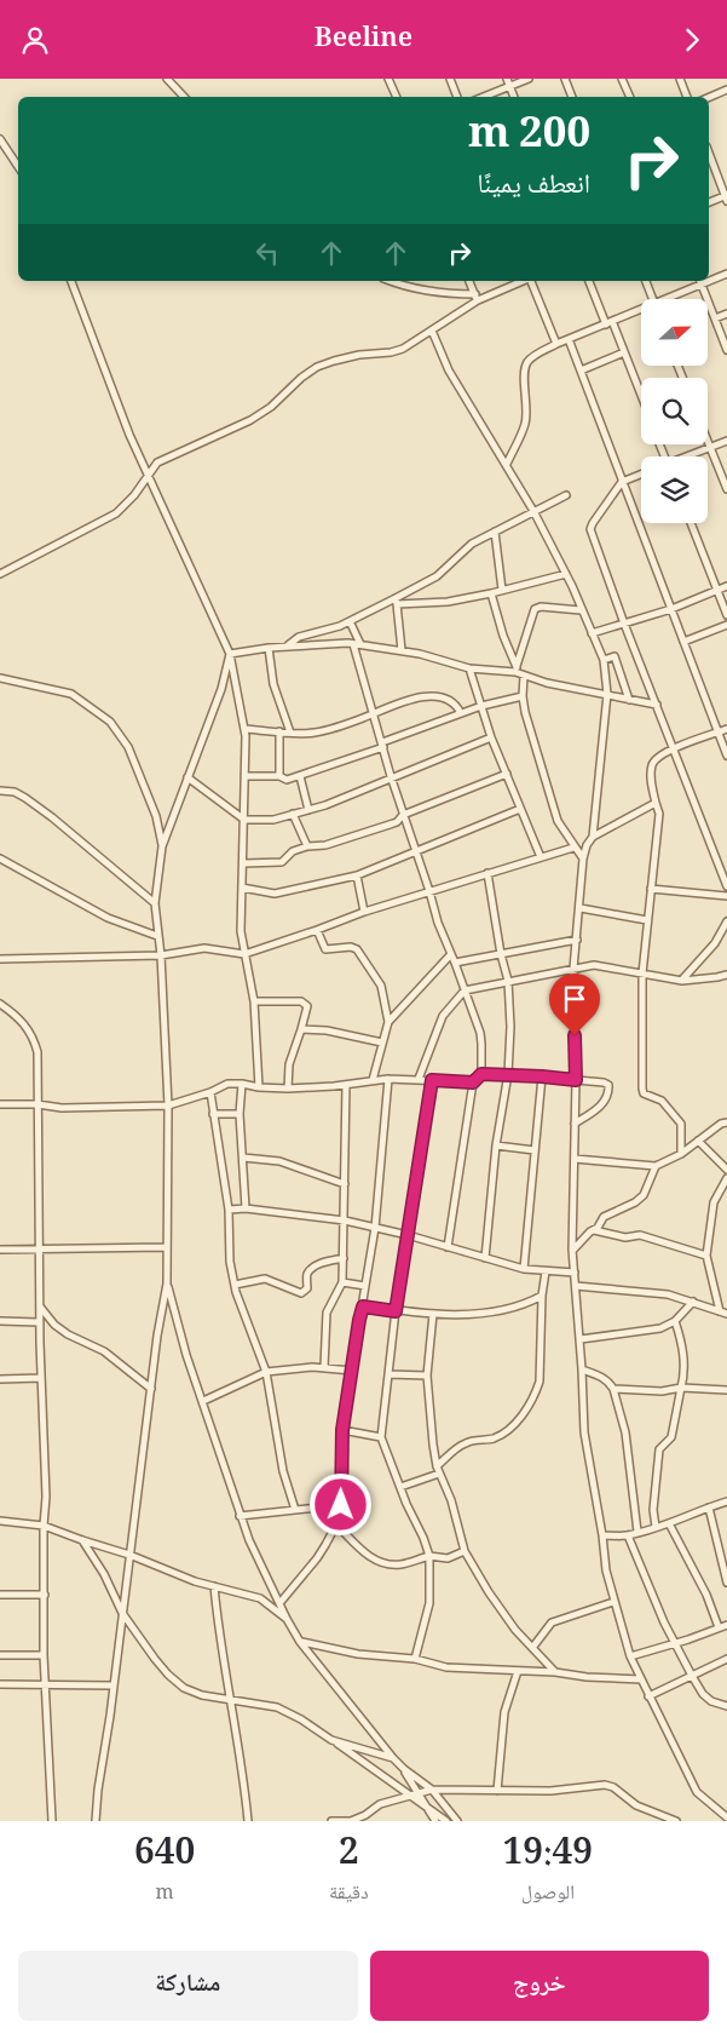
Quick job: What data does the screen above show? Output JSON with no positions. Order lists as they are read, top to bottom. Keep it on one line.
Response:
{"north":"right","page":{"header":"Beeline","turn":["200 m","انعطف يمينًا"],"eta":["19:49","الوصول","2","دقيقة","640","m"],"buttons":["خروج","مشاركة"]}}
